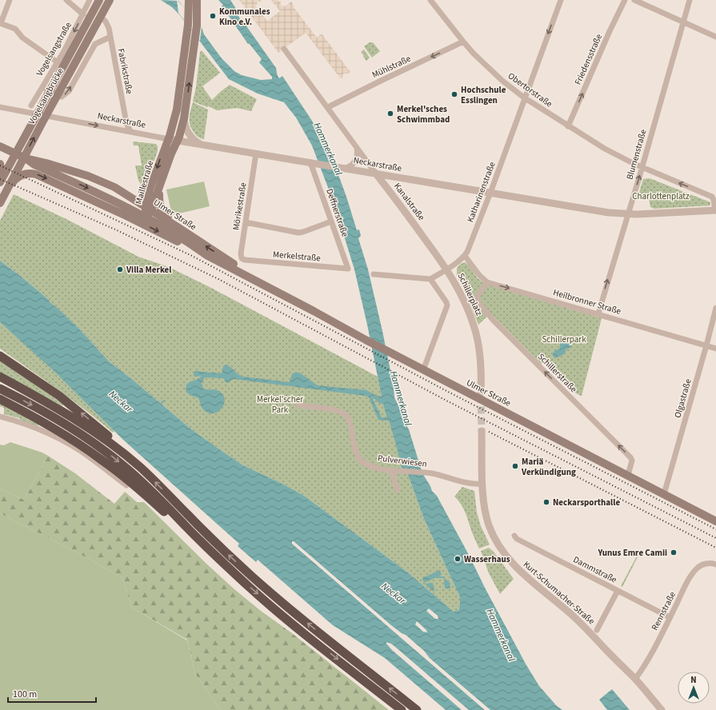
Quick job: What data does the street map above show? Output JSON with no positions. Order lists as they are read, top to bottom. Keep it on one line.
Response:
{"streets":{"main road":["Vogelsangbrücke","Maillestraße","Ulmer Straße"],"street":["Vogelsangstraße","Friedensstraße","Mühlstraße","Fabrikstraße","Obertorstraße","Neckarstraße","Blumenstraße","Katharinenstraße","Kanalstraße","Mörikestraße","Deffnerstraße","Merkelstraße","Schillerplatz","Heilbronner Straße","Schillerstraße","Olgastraße","Pulverwiesen","Dammstraße","Kurt-Schumacher-Straße","Rennstraße"]},"crossings":[["Friedensstraße","Obertorstraße"],["Mühlstraße","Obertorstraße"],["Mühlstraße","Kanalstraße"],["Fabrikstraße","Vogelsangbrücke"],["Fabrikstraße","Neckarstraße"],["Obertorstraße","Neckarstraße"],["Obertorstraße","Blumenstraße"],["Obertorstraße","Katharinenstraße"],["Neckarstraße","Blumenstraße"],["Neckarstraße","Maillestraße"],["Neckarstraße","Katharinenstraße"],["Neckarstraße","Kanalstraße"],["Neckarstraße","Mörikestraße"],["Neckarstraße","Deffnerstraße"],["Blumenstraße","Heilbronner Straße"],["Maillestraße","Ulmer Straße"],["Katharinenstraße","Heilbronner Straße"],["Kanalstraße","Schillerplatz"],["Mörikestraße","Merkelstraße"],["Deffnerstraße","Merkelstraße"],["Ulmer Straße","Schillerstraße"],["Ulmer Straße","Olgastraße"],["Heilbronner Straße","Schillerstraße"],["Heilbronner Straße","Olgastraße"],["Pulverwiesen","Kurt-Schumacher-Straße"],["Dammstraße","Rennstraße"],["Kurt-Schumacher-Straße","Rennstraße"]],"one_way":["Vogelsangstraße","Friedensstraße","Mühlstraße","Blumenstraße","Katharinenstraße","Heilbronner Straße","Schillerstraße"],"water":["Hammerkanal","Neckar"],"parks":["Charlottenplatz","Schillerpark","Merkel'scher Park"],"places":["Kommunales Kino e.V.","Hochschule Esslingen","Merkel'sches Schwimmbad","Villa Merkel","Mariä Verkündigung","Neckarsporthalle","Yunus Emre Camii","Wasserhaus"],"scale_bar":"100 m","north":"top"}
